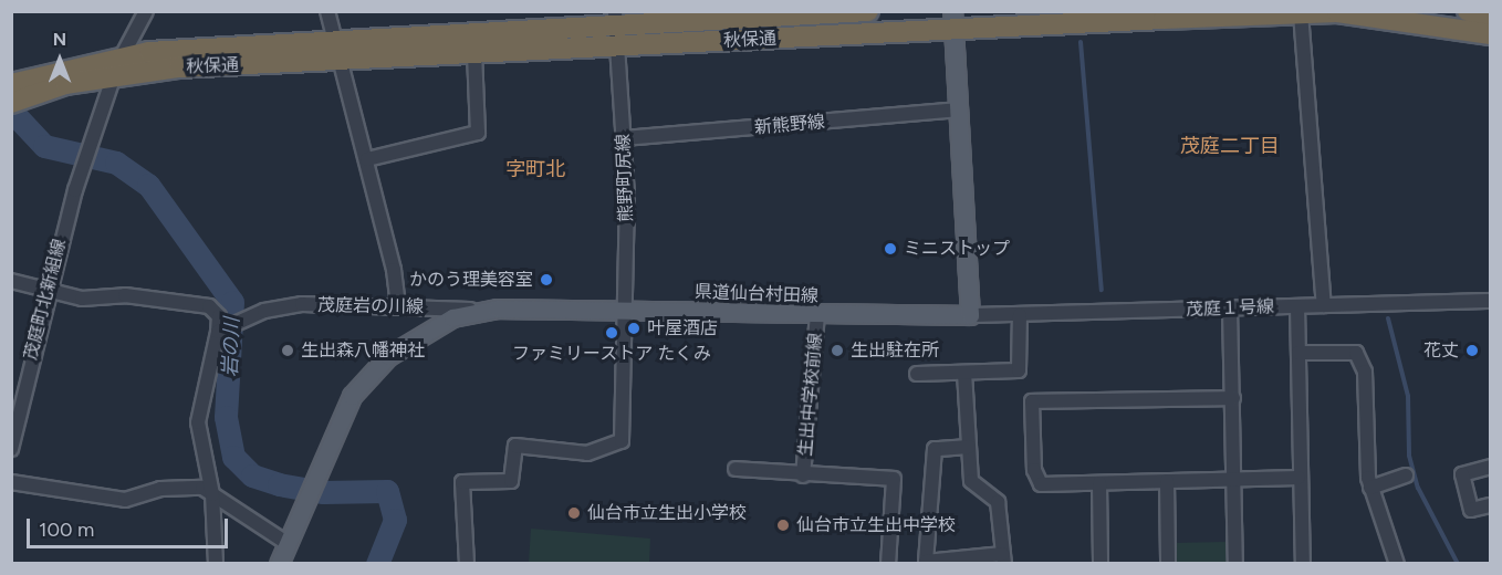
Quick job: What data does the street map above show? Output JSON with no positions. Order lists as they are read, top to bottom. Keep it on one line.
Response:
{"streets":{"highway":["秋保通"],"main road":["県道仙台村田線"],"street":["新熊野線","熊野町尻線","茂庭町北新組線","茂庭岩の川線","茂庭１号線","生出中学校前線"]},"crossings":[["秋保通","熊野町尻線"],["秋保通","茂庭町北新組線"],["新熊野線","熊野町尻線"],["熊野町尻線","県道仙台村田線"],["県道仙台村田線","茂庭岩の川線"],["県道仙台村田線","茂庭１号線"],["県道仙台村田線","生出中学校前線"]],"districts":["茂庭二丁目","字町北"],"water":["岩の川"],"places":["ミニストップ","かのう理美容室","叶屋酒店","ファミリーストア たくみ","生出森八幡神社","生出駐在所","花丈","仙台市立生出小学校","仙台市立生出中学校"],"scale_bar":"100 m","north":"top"}
